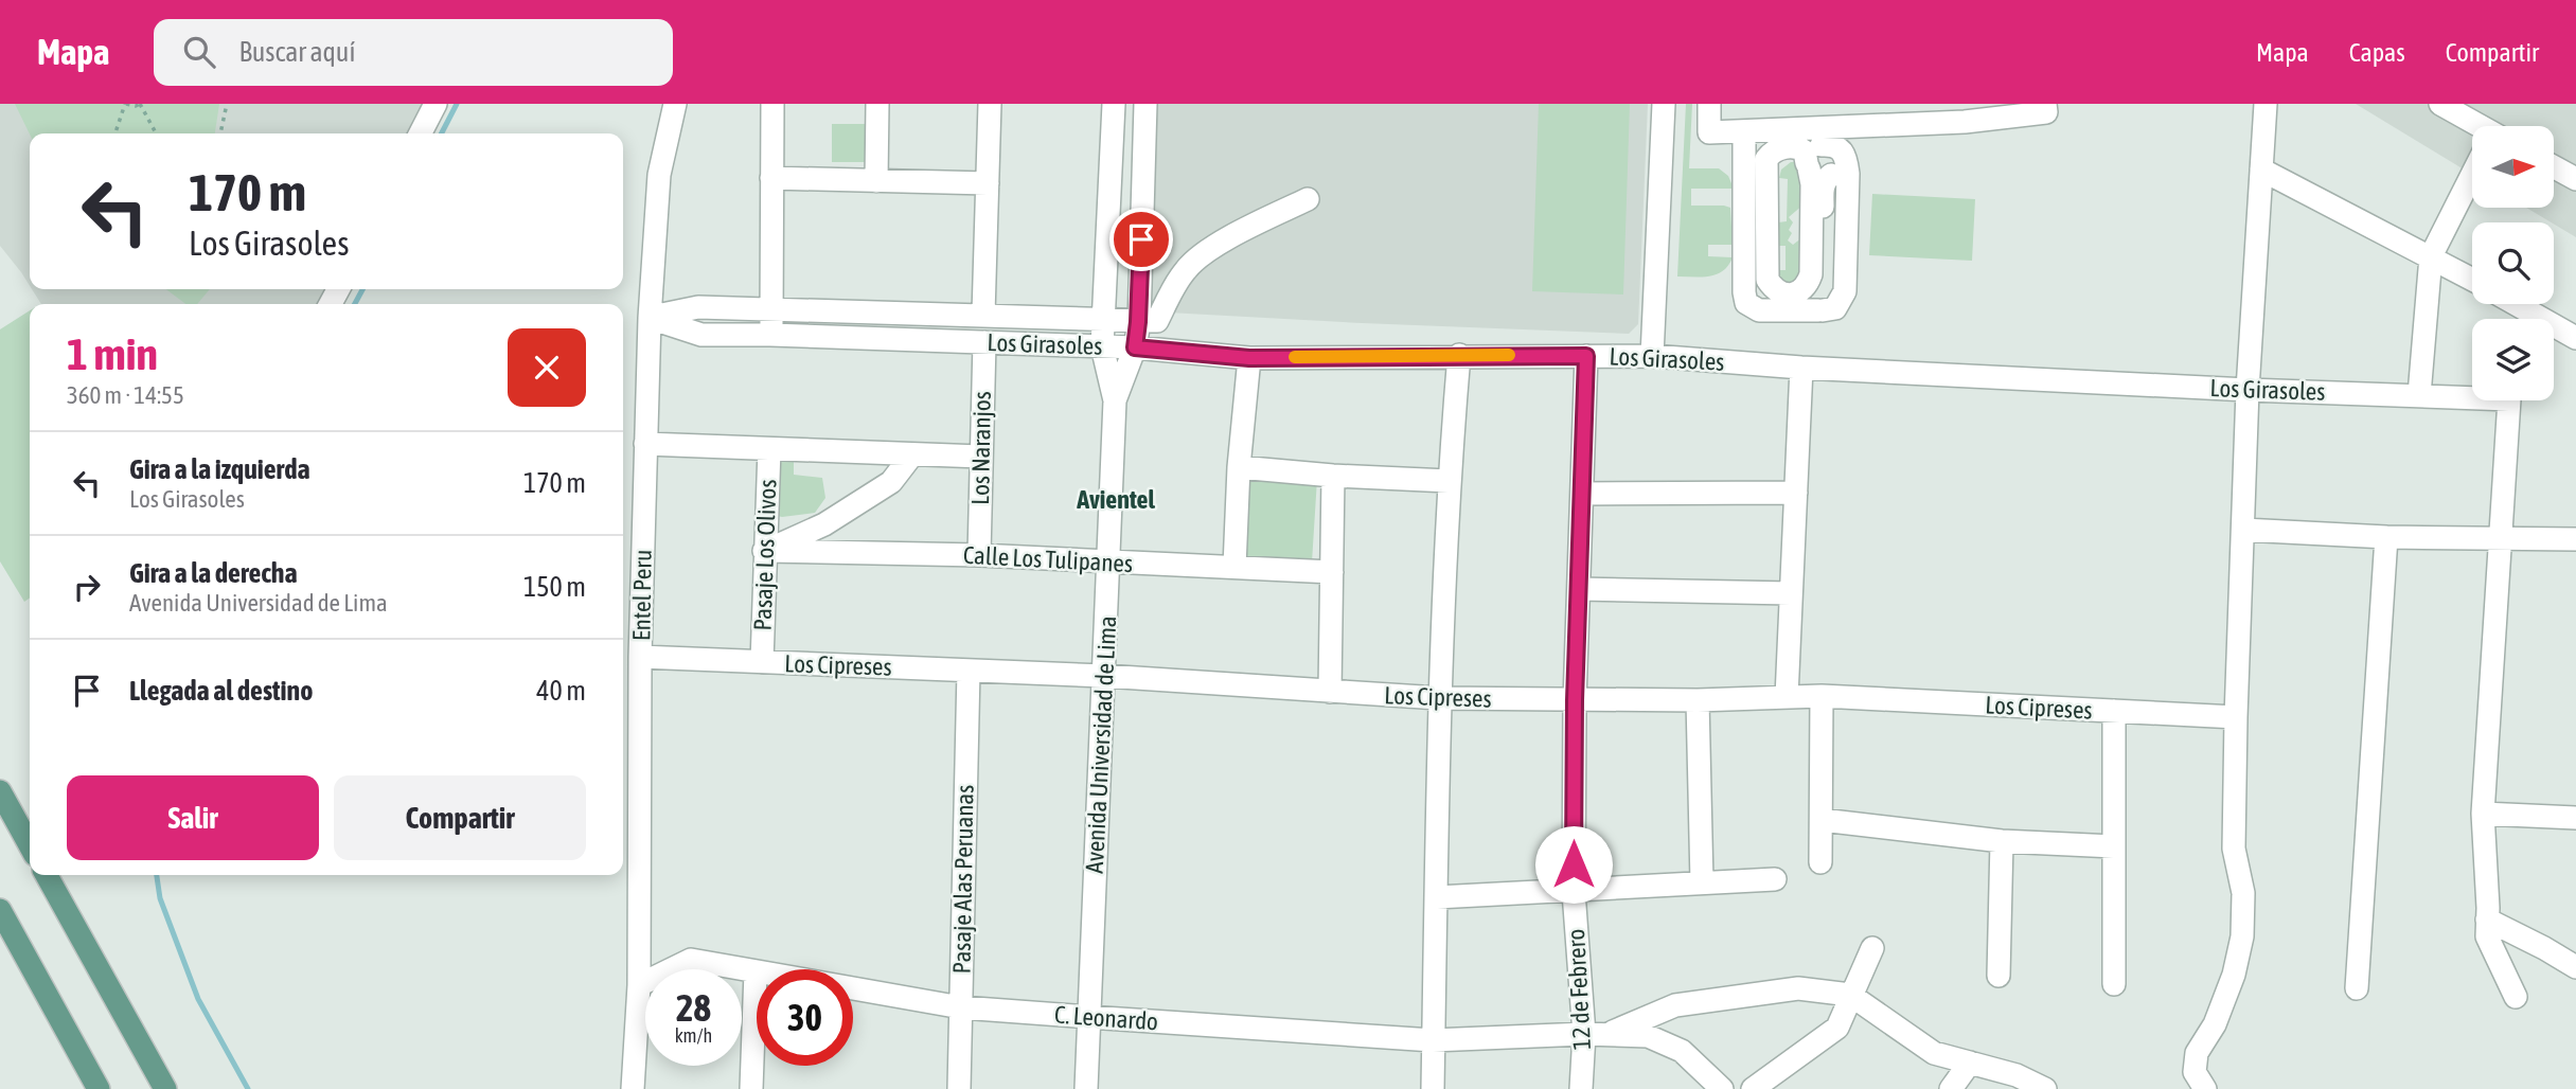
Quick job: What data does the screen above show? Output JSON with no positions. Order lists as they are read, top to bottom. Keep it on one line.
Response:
{"streets":{"street":["Los Girasoles","Los Naranjos","Pasaje Los Olivos","Calle Los Tulipanes","Entel Peru","Los Cipreses","Avenida Universidad de Lima","Pasaje Alas Peruanas","12 de Febrero","C. Leonardo"]},"crossings":[["Los Girasoles","Los Naranjos"],["Los Girasoles","Entel Peru"],["Los Girasoles","Avenida Universidad de Lima"],["Los Girasoles","12 de Febrero"],["Los Naranjos","Calle Los Tulipanes"],["Pasaje Los Olivos","Calle Los Tulipanes"],["Pasaje Los Olivos","Los Cipreses"],["Calle Los Tulipanes","Avenida Universidad de Lima"],["Entel Peru","Los Cipreses"],["Entel Peru","C. Leonardo"],["Los Cipreses","Avenida Universidad de Lima"],["Los Cipreses","Pasaje Alas Peruanas"],["Los Cipreses","12 de Febrero"],["Avenida Universidad de Lima","C. Leonardo"],["Pasaje Alas Peruanas","C. Leonardo"],["12 de Febrero","C. Leonardo"]],"districts":["Avientel"],"north":"right","page":{"header":"Mapa","search":"Buscar aquí","nav":["Mapa","Capas","Compartir"],"turn":["170 m","Los Girasoles"],"heading":["1 min","360 m · 14:55"],"list":[{"name":"Gira a la izquierda","note":"Los Girasoles","value":"170 m"},{"name":"Gira a la derecha","note":"Avenida Universidad de Lima","value":"150 m"},{"name":"Llegada al destino","value":"40 m"}],"buttons":["Salir","Compartir"],"speed":"28 km/h","limit":"30"}}
